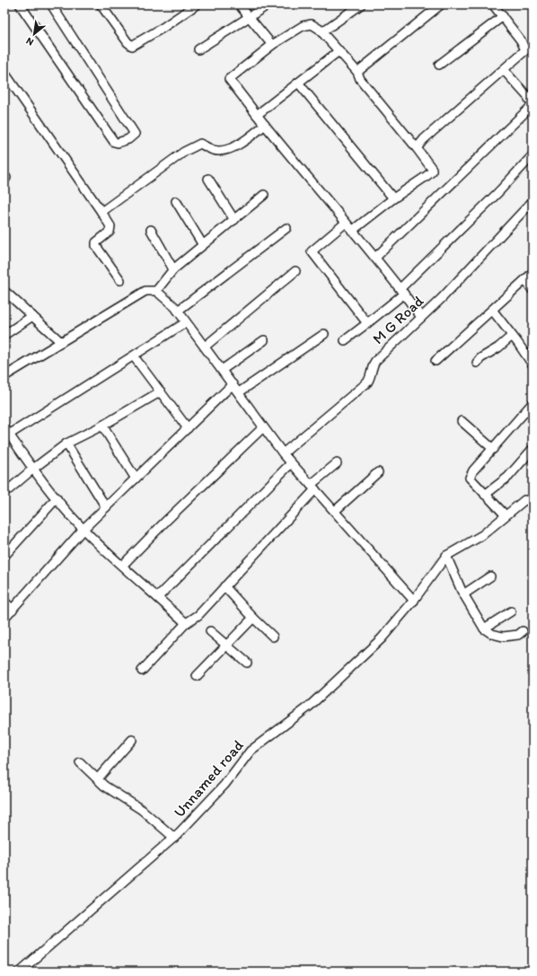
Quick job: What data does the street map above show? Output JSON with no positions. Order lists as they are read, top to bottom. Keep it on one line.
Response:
{"streets":{"street":["M G Road","Unnamed road"]},"north":"bottom left"}
